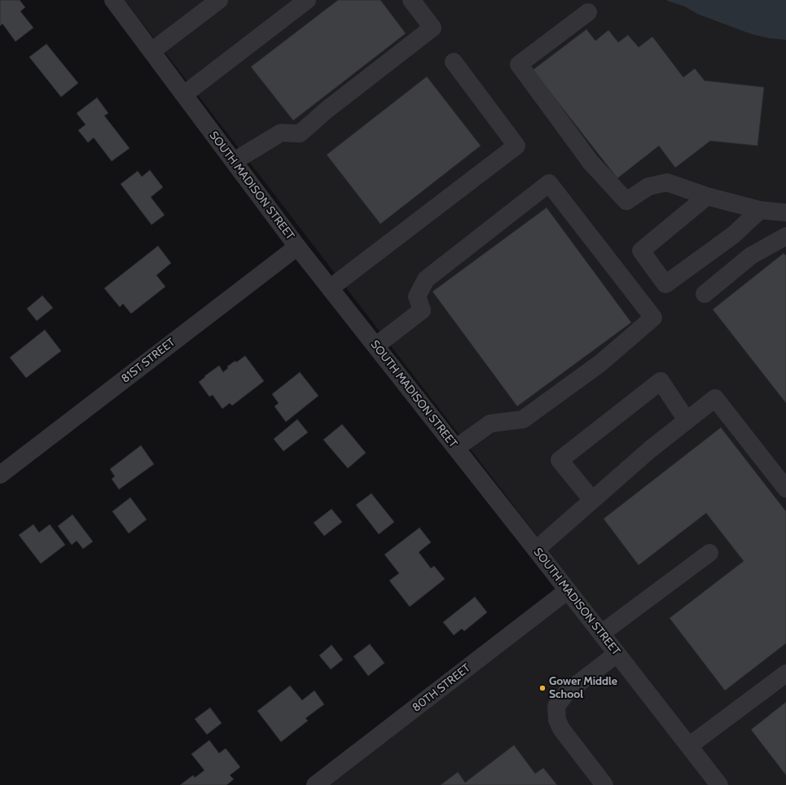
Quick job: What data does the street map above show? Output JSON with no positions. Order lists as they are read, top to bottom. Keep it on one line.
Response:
{"streets":{"street":["SOUTH MADISON STREET","81ST STREET","80TH STREET"]},"crossings":[["SOUTH MADISON STREET","81ST STREET"],["SOUTH MADISON STREET","80TH STREET"]],"places":["Gower Middle School"]}
